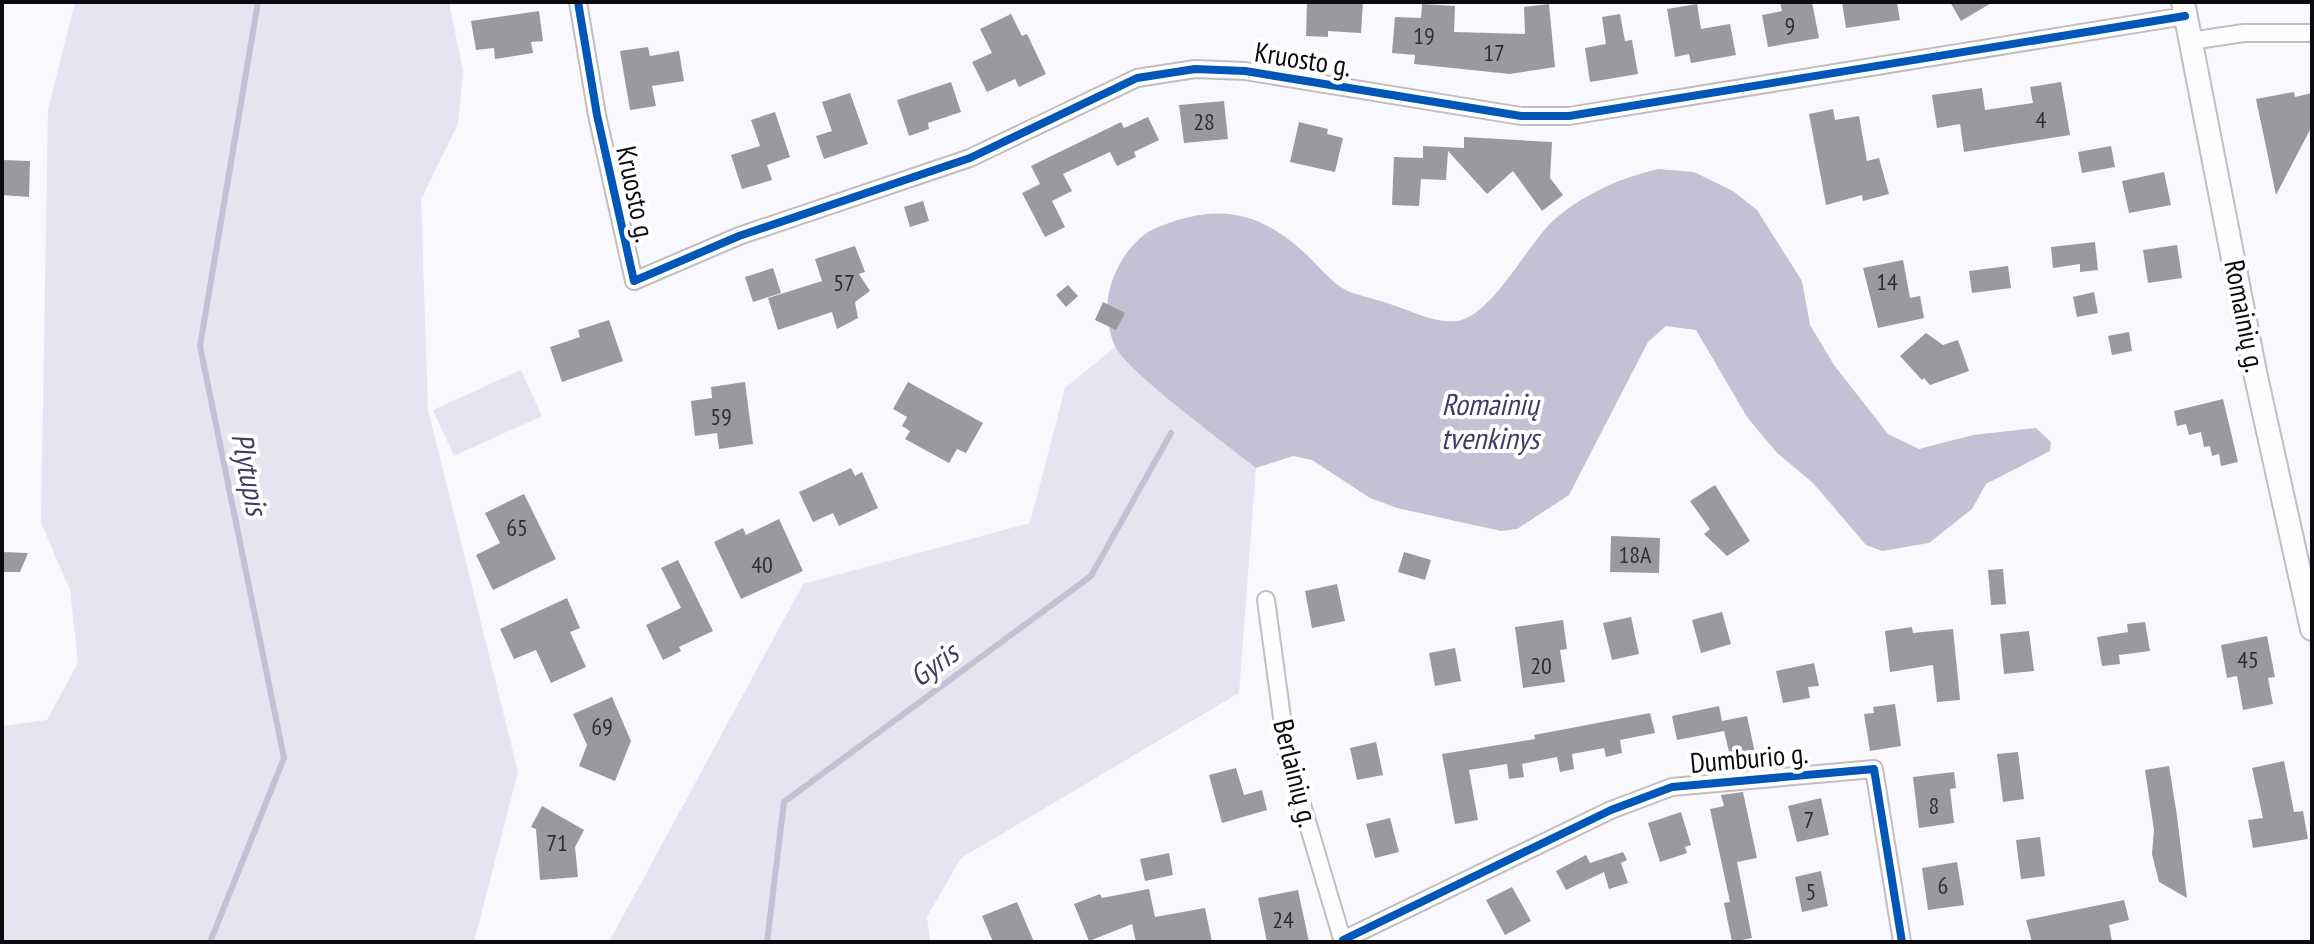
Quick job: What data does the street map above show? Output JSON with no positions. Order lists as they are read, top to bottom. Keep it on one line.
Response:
{"streets":{"main road":["Romainių g."],"street":["Kruosto g.","Dumburio g.","Berlainių g."]},"crossings":[["Kruosto g.","Romainių g."],["Dumburio g.","Berlainių g."]],"water":["Romainių tvenkinys","Plytupis","Gyris"],"house_numbers":["9","19","17","4","28","14","57","59","65","18A","40","45","20","69","8","7","71","6","5","24"]}
